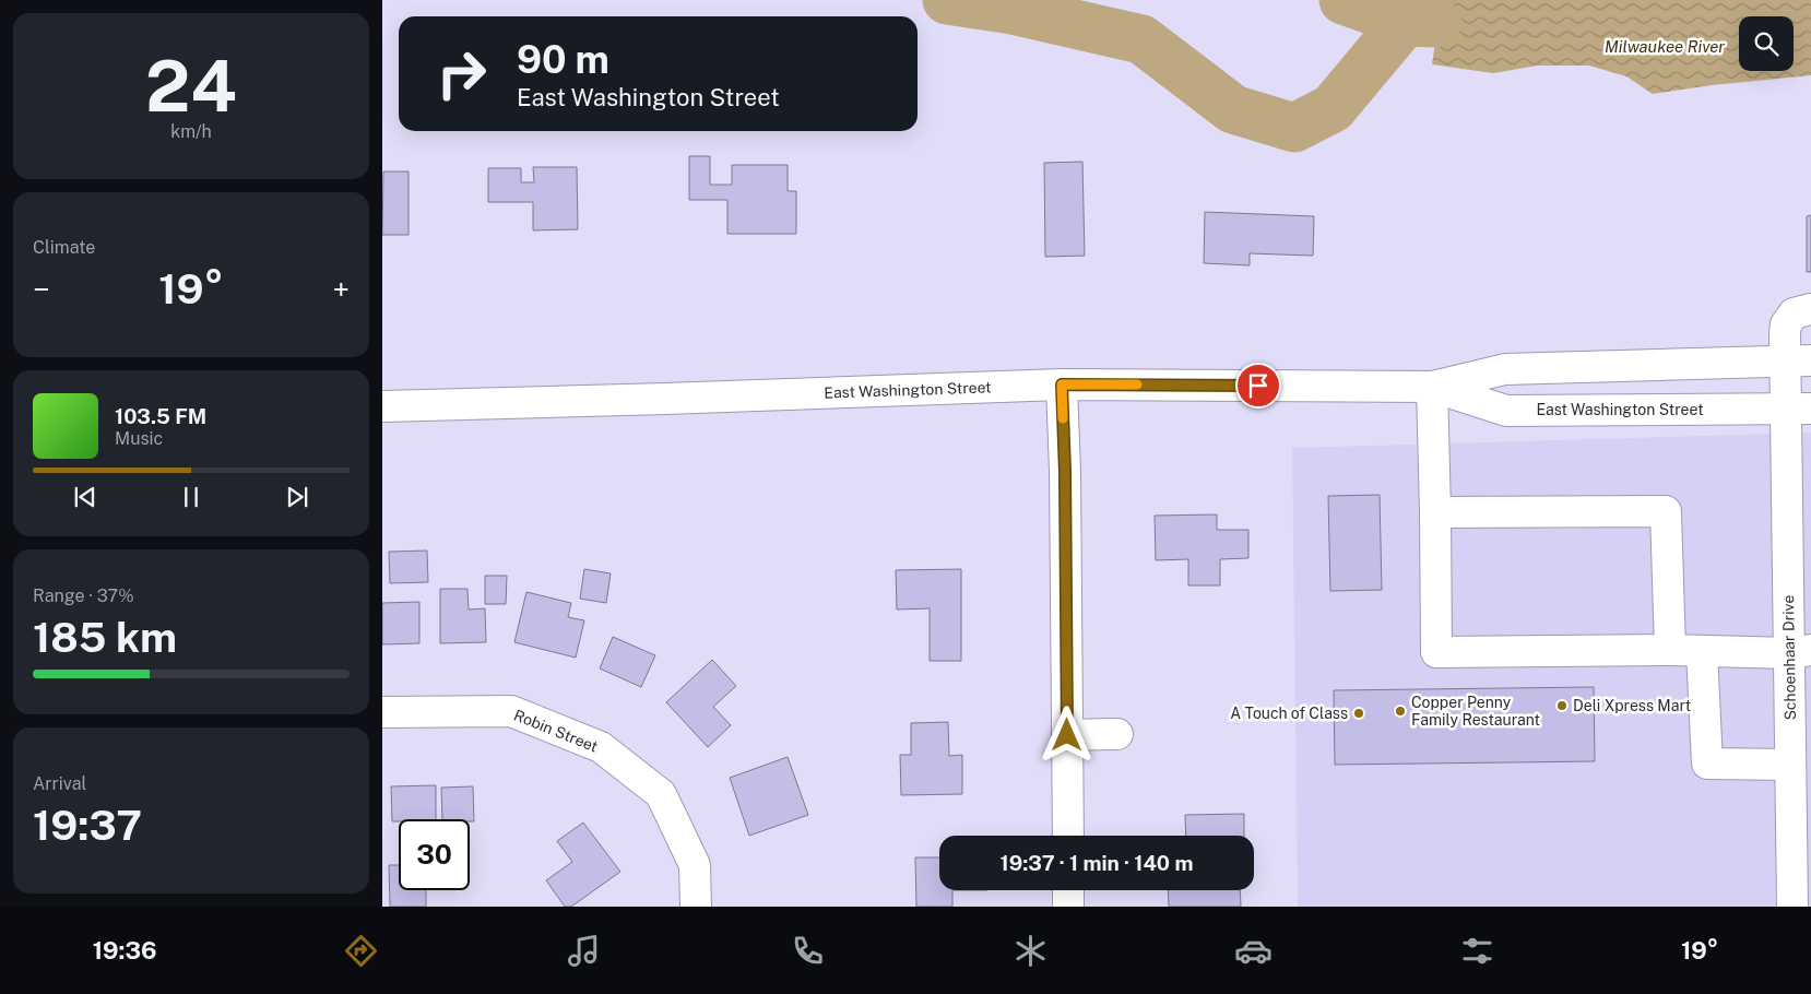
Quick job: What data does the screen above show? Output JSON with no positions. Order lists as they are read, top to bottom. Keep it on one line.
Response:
{"streets":{"main road":["East Washington Street","Schoenhaar Drive","Robin Street"]},"crossings":[["East Washington Street","Schoenhaar Drive"]],"water":["Milwaukee River"],"places":["Deli Xpress Mart","Copper Penny Family Restaurant","A Touch of Class"],"page":{"tile":[["24","km/h"],"Climate",["Range · 37%","185 km"],["Arrival","19:37"]],"turn":["90 m","East Washington Street"],"heat":["−","19°","+"],"song":["103.5 FM","Music"],"limit":"30","trip":"19:37 · 1 min · 140 m","tabs":["19:36","19°"]}}
